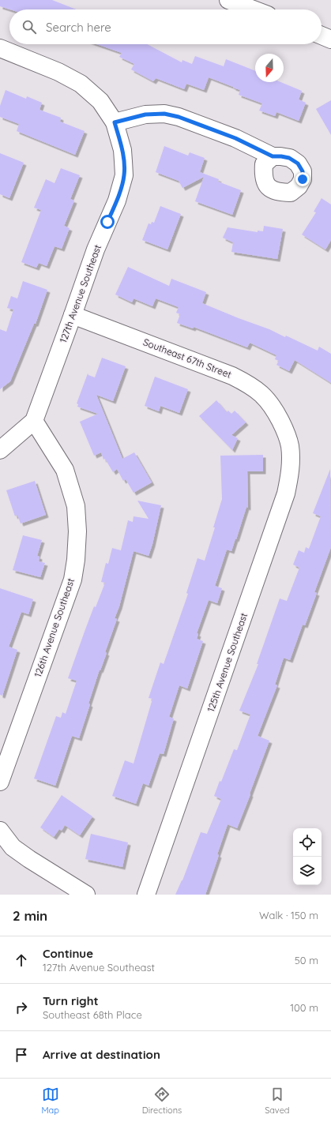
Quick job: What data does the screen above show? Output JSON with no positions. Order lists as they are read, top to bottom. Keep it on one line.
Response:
{"streets":{"street":["127th Avenue Southeast","Southeast 67th Street","126th Avenue Southeast","125th Avenue Southeast"]},"crossings":[["127th Avenue Southeast","Southeast 67th Street"],["127th Avenue Southeast","126th Avenue Southeast"],["Southeast 67th Street","125th Avenue Southeast"]],"north":"bottom","page":{"search":"Search here","heading":["2 min","Walk · 150 m"],"list":[["Continue","127th Avenue Southeast","50 m"],["Turn right","Southeast 68th Place","100 m"],"Arrive at destination"],"nav":["Map","Directions","Saved"]}}
